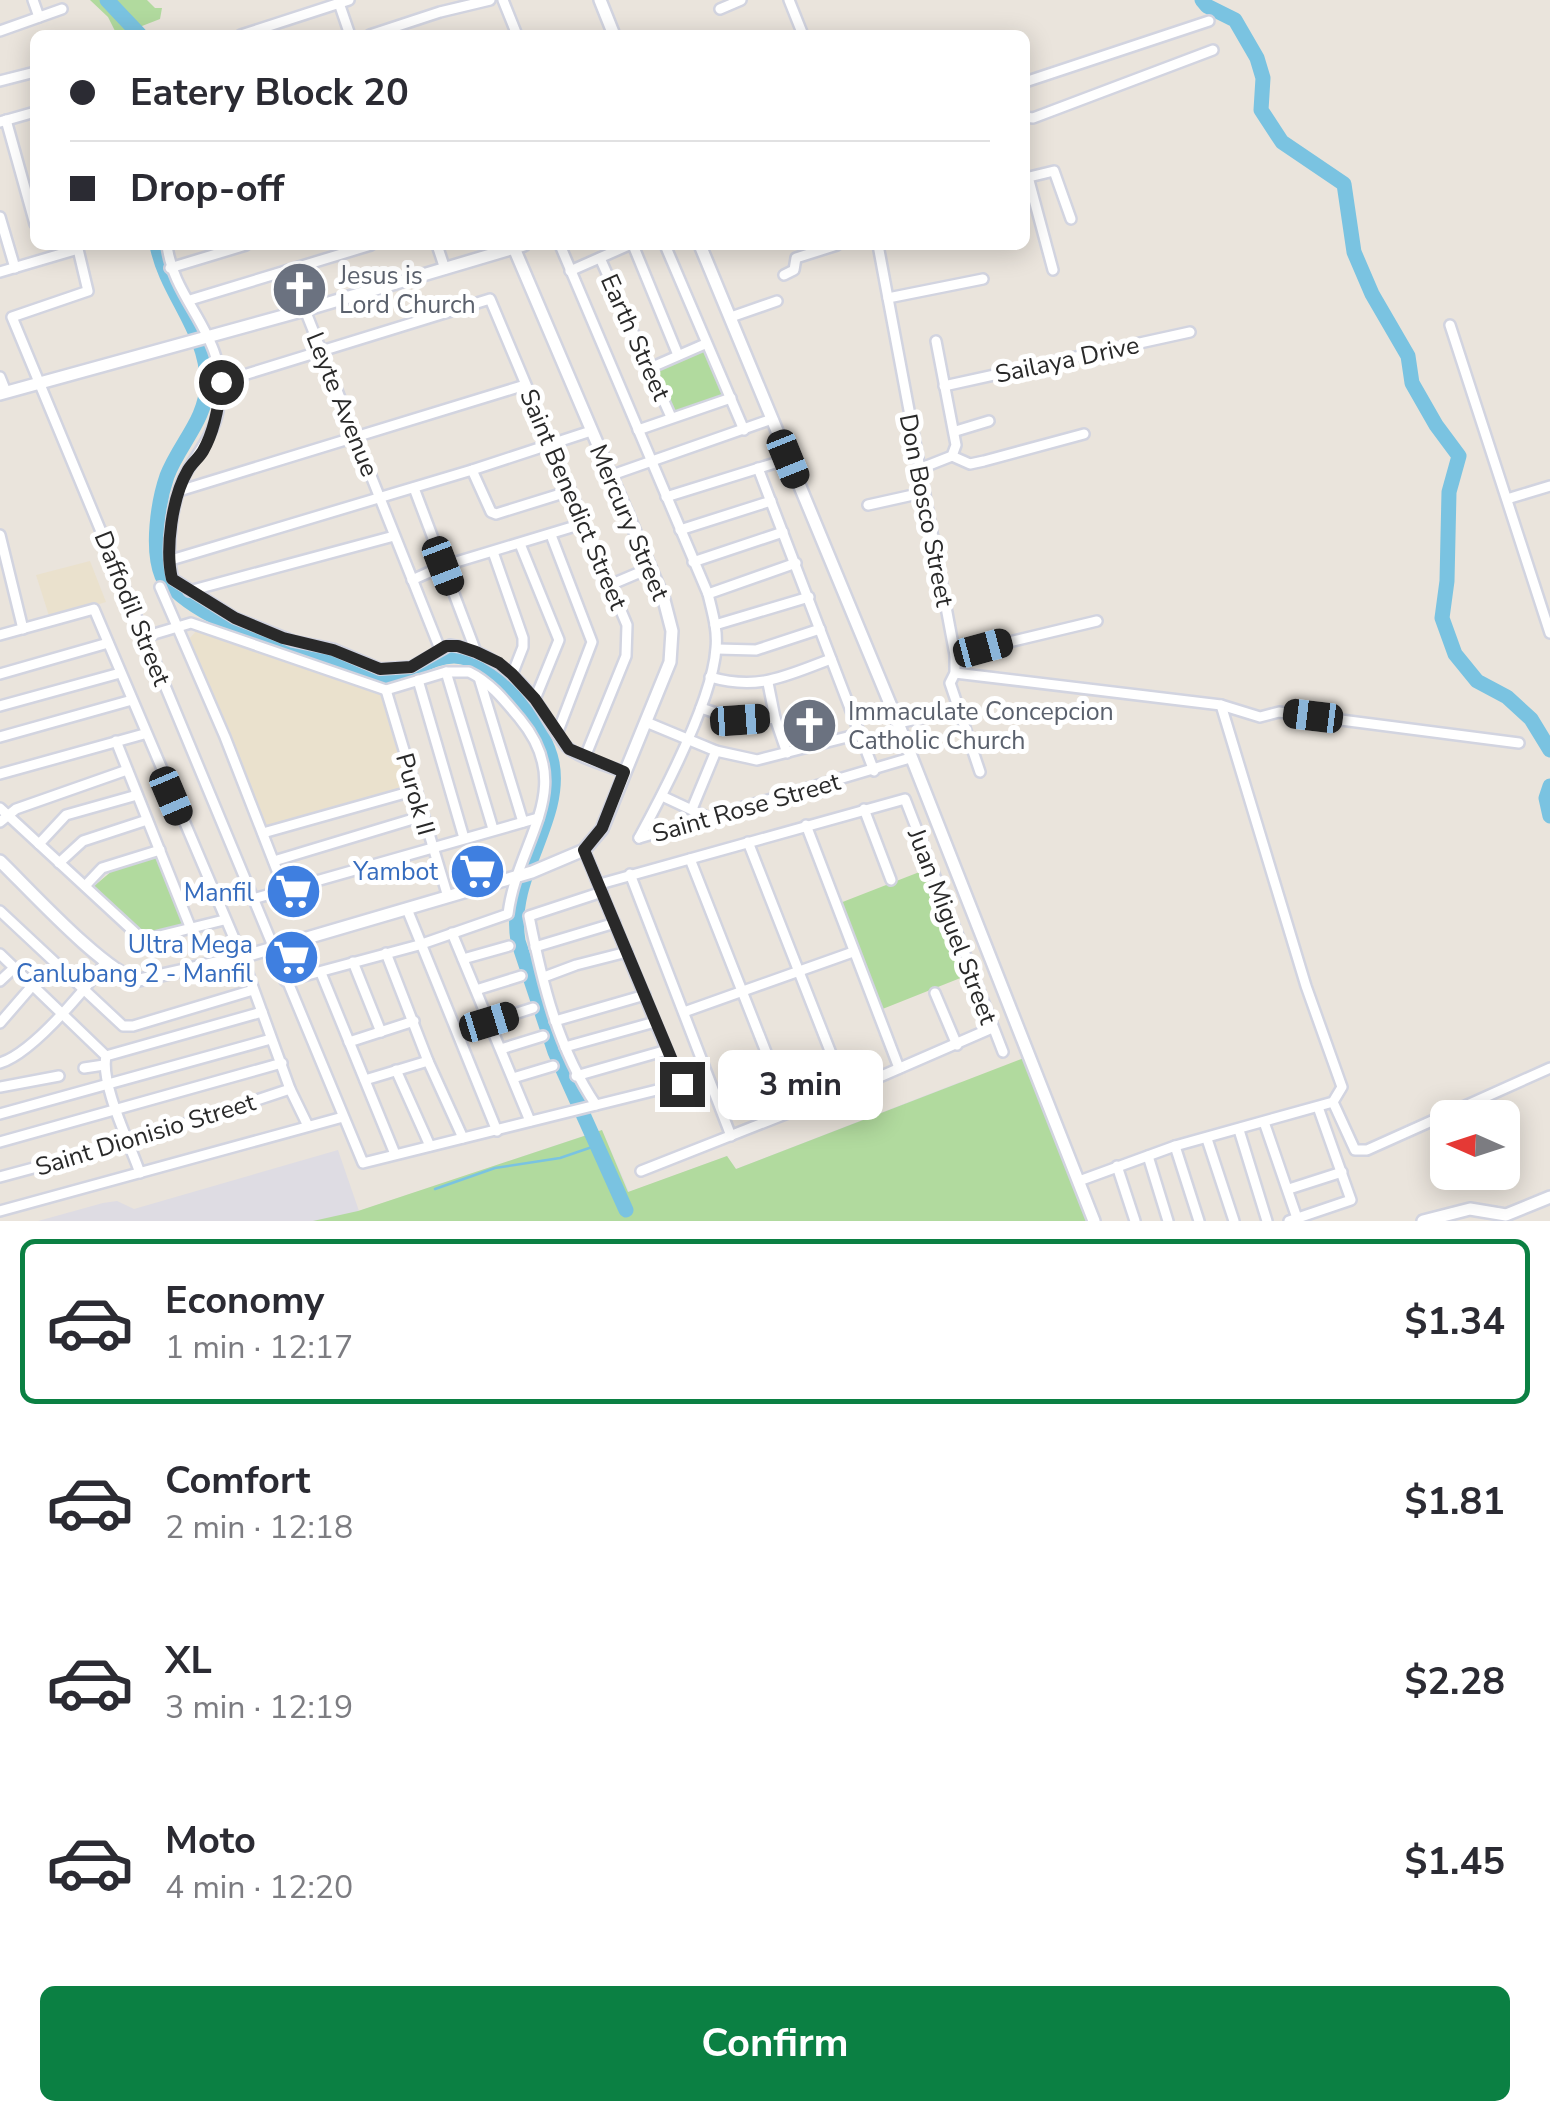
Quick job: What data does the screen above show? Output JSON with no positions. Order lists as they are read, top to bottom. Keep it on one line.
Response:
{"streets":{"street":["Earth Street","Sailaya Drive","Leyte Avenue","Saint Benedict Street","Don Bosco Street","Mercury Street","Daffodil Street","Purok II","Saint Rose Street","Juan Miguel Street","Saint Dionisio Street"]},"crossings":[["Leyte Avenue","Saint Benedict Street"]],"places":{"church":["Jesus is Lord Church","Immaculate Concepcion Catholic Church"],"supermarket":["Yambot","Manfil","Ultra Mega Canlubang 2 - Manfil"]},"north":"left","page":{"banner":["Eatery Block 20","Drop-off"],"bubble":"3 min","list":[{"name":"Economy","note":"1 min · 12:17","value":"$1.34"},{"name":"Comfort","note":"2 min · 12:18","value":"$1.81"},{"name":"XL","note":"3 min · 12:19","value":"$2.28"},{"name":"Moto","note":"4 min · 12:20","value":"$1.45"}],"buttons":"Confirm"}}
